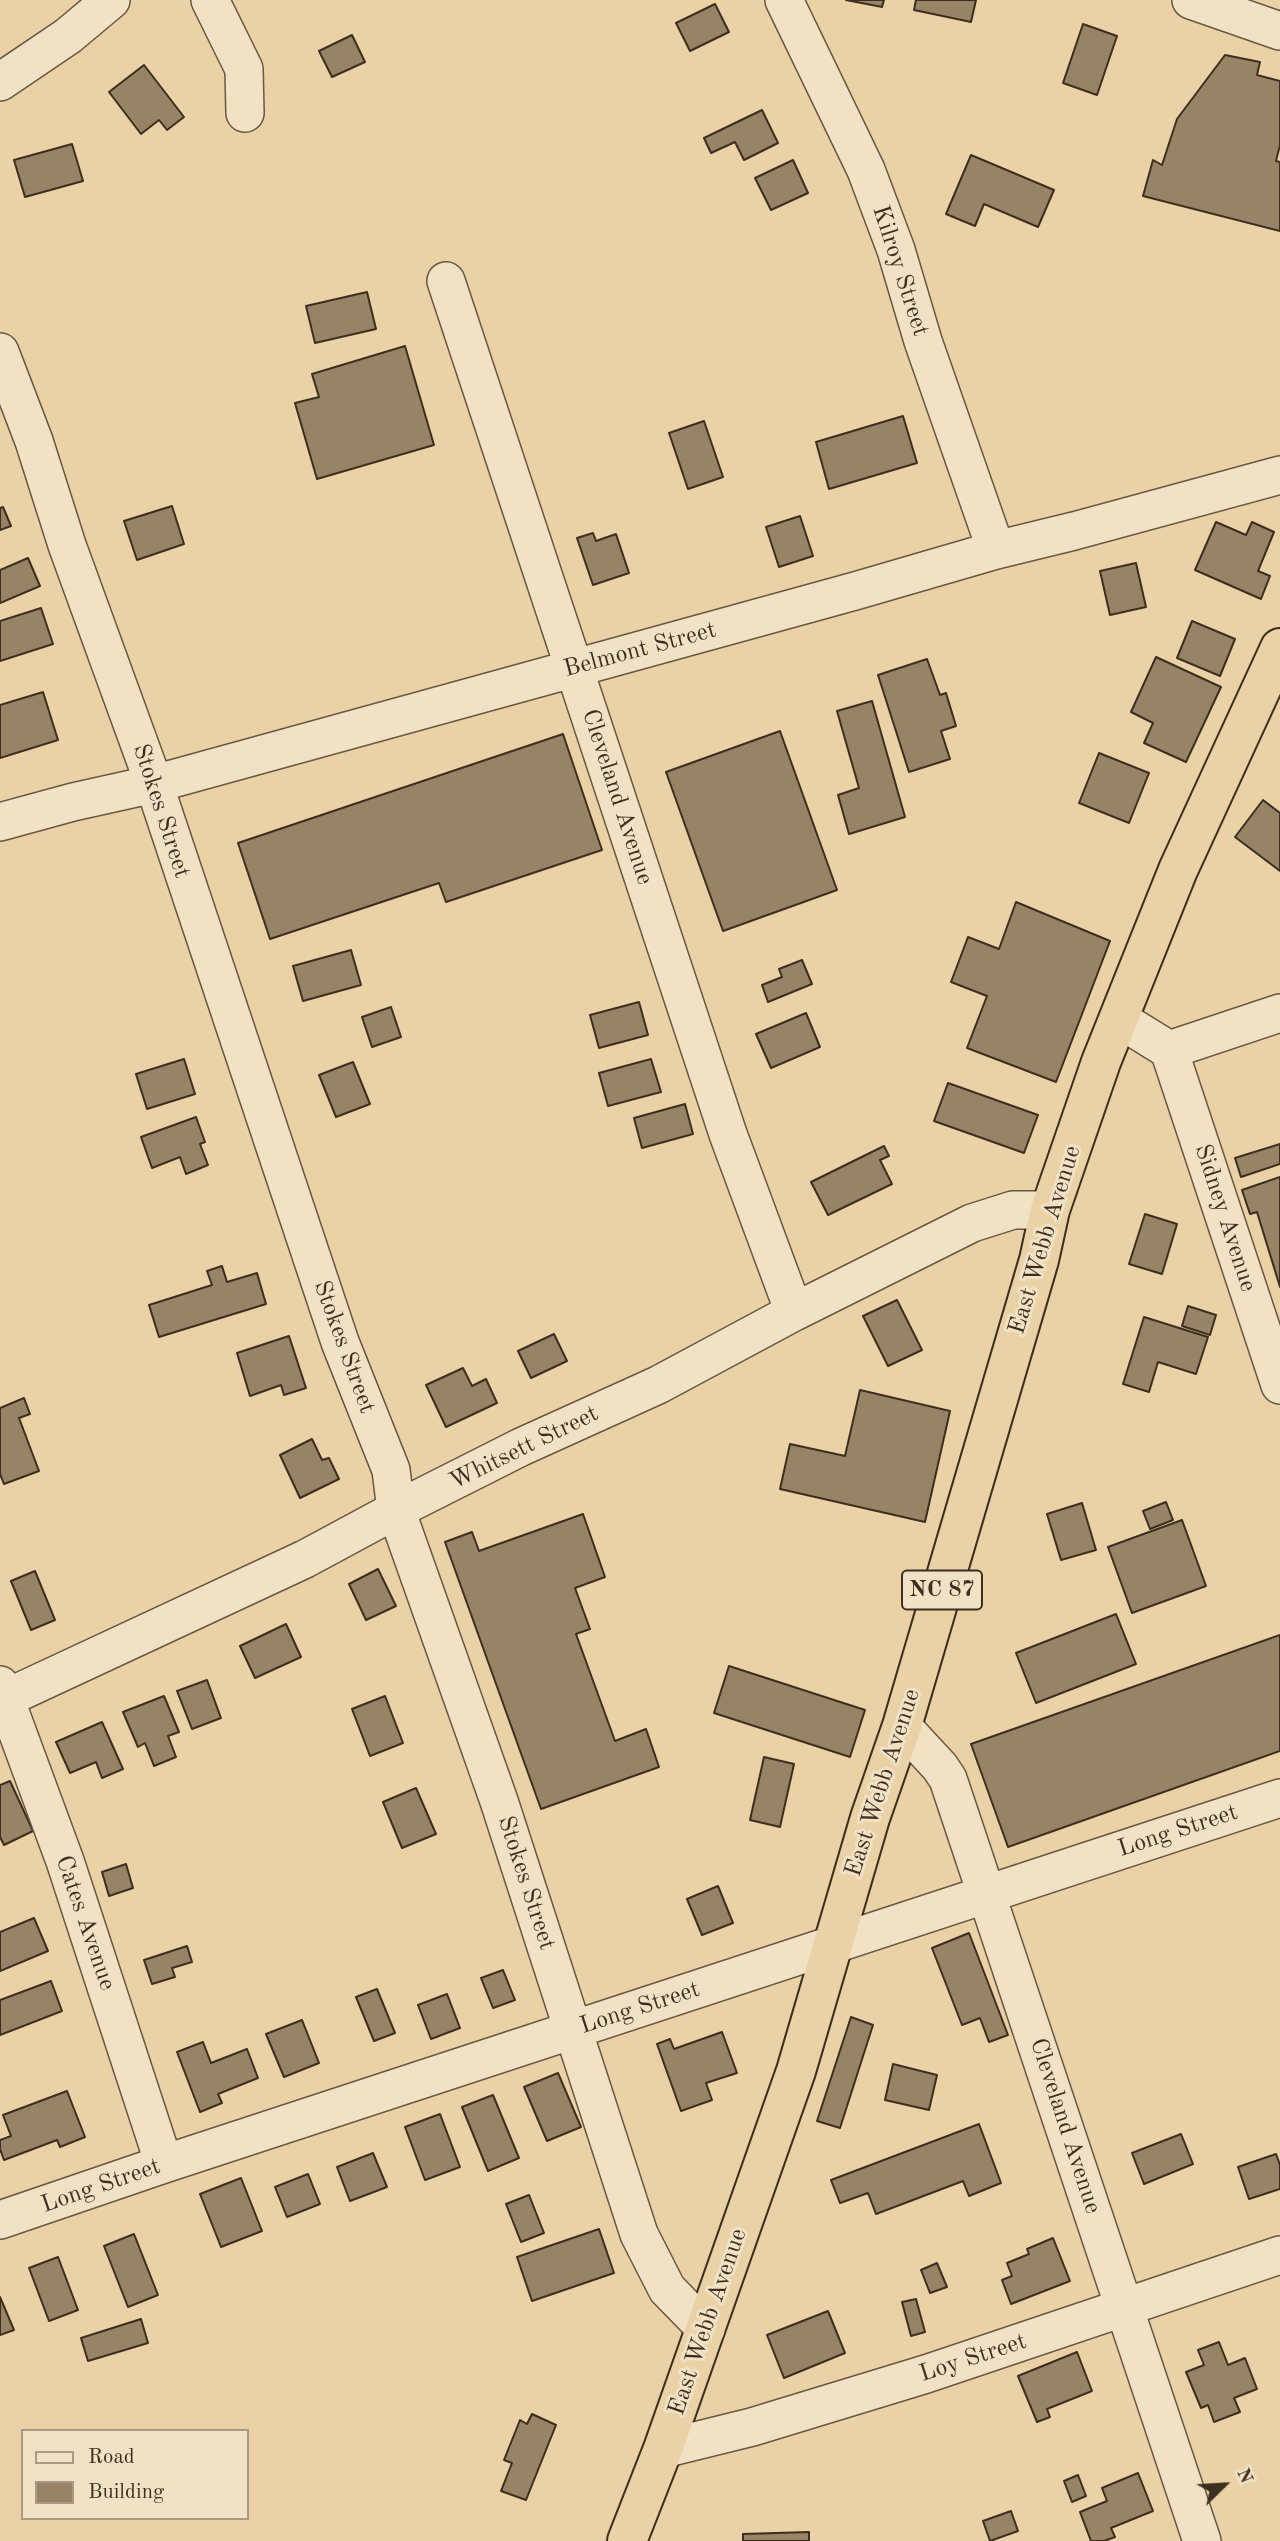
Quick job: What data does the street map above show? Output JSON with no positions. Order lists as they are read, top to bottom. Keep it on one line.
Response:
{"streets":{"highway":["East Webb Avenue","NC 87"],"street":["Kilroy Street","Belmont Street","Cleveland Avenue","Stokes Street","Sidney Avenue","Whitsett Street","Long Street","Cates Avenue","Loy Street"]},"crossings":[["Kilroy Street","Belmont Street"],["Belmont Street","Cleveland Avenue"],["Belmont Street","Stokes Street"],["Cleveland Avenue","East Webb Avenue"],["Cleveland Avenue","Whitsett Street"],["Cleveland Avenue","Long Street"],["Cleveland Avenue","Loy Street"],["Stokes Street","East Webb Avenue"],["Stokes Street","Whitsett Street"],["Stokes Street","Long Street"],["East Webb Avenue","Whitsett Street"],["East Webb Avenue","Long Street"],["East Webb Avenue","Loy Street"],["Whitsett Street","Cates Avenue"],["Long Street","Cates Avenue"]],"legend":["Road","Building"],"north":"top right"}
